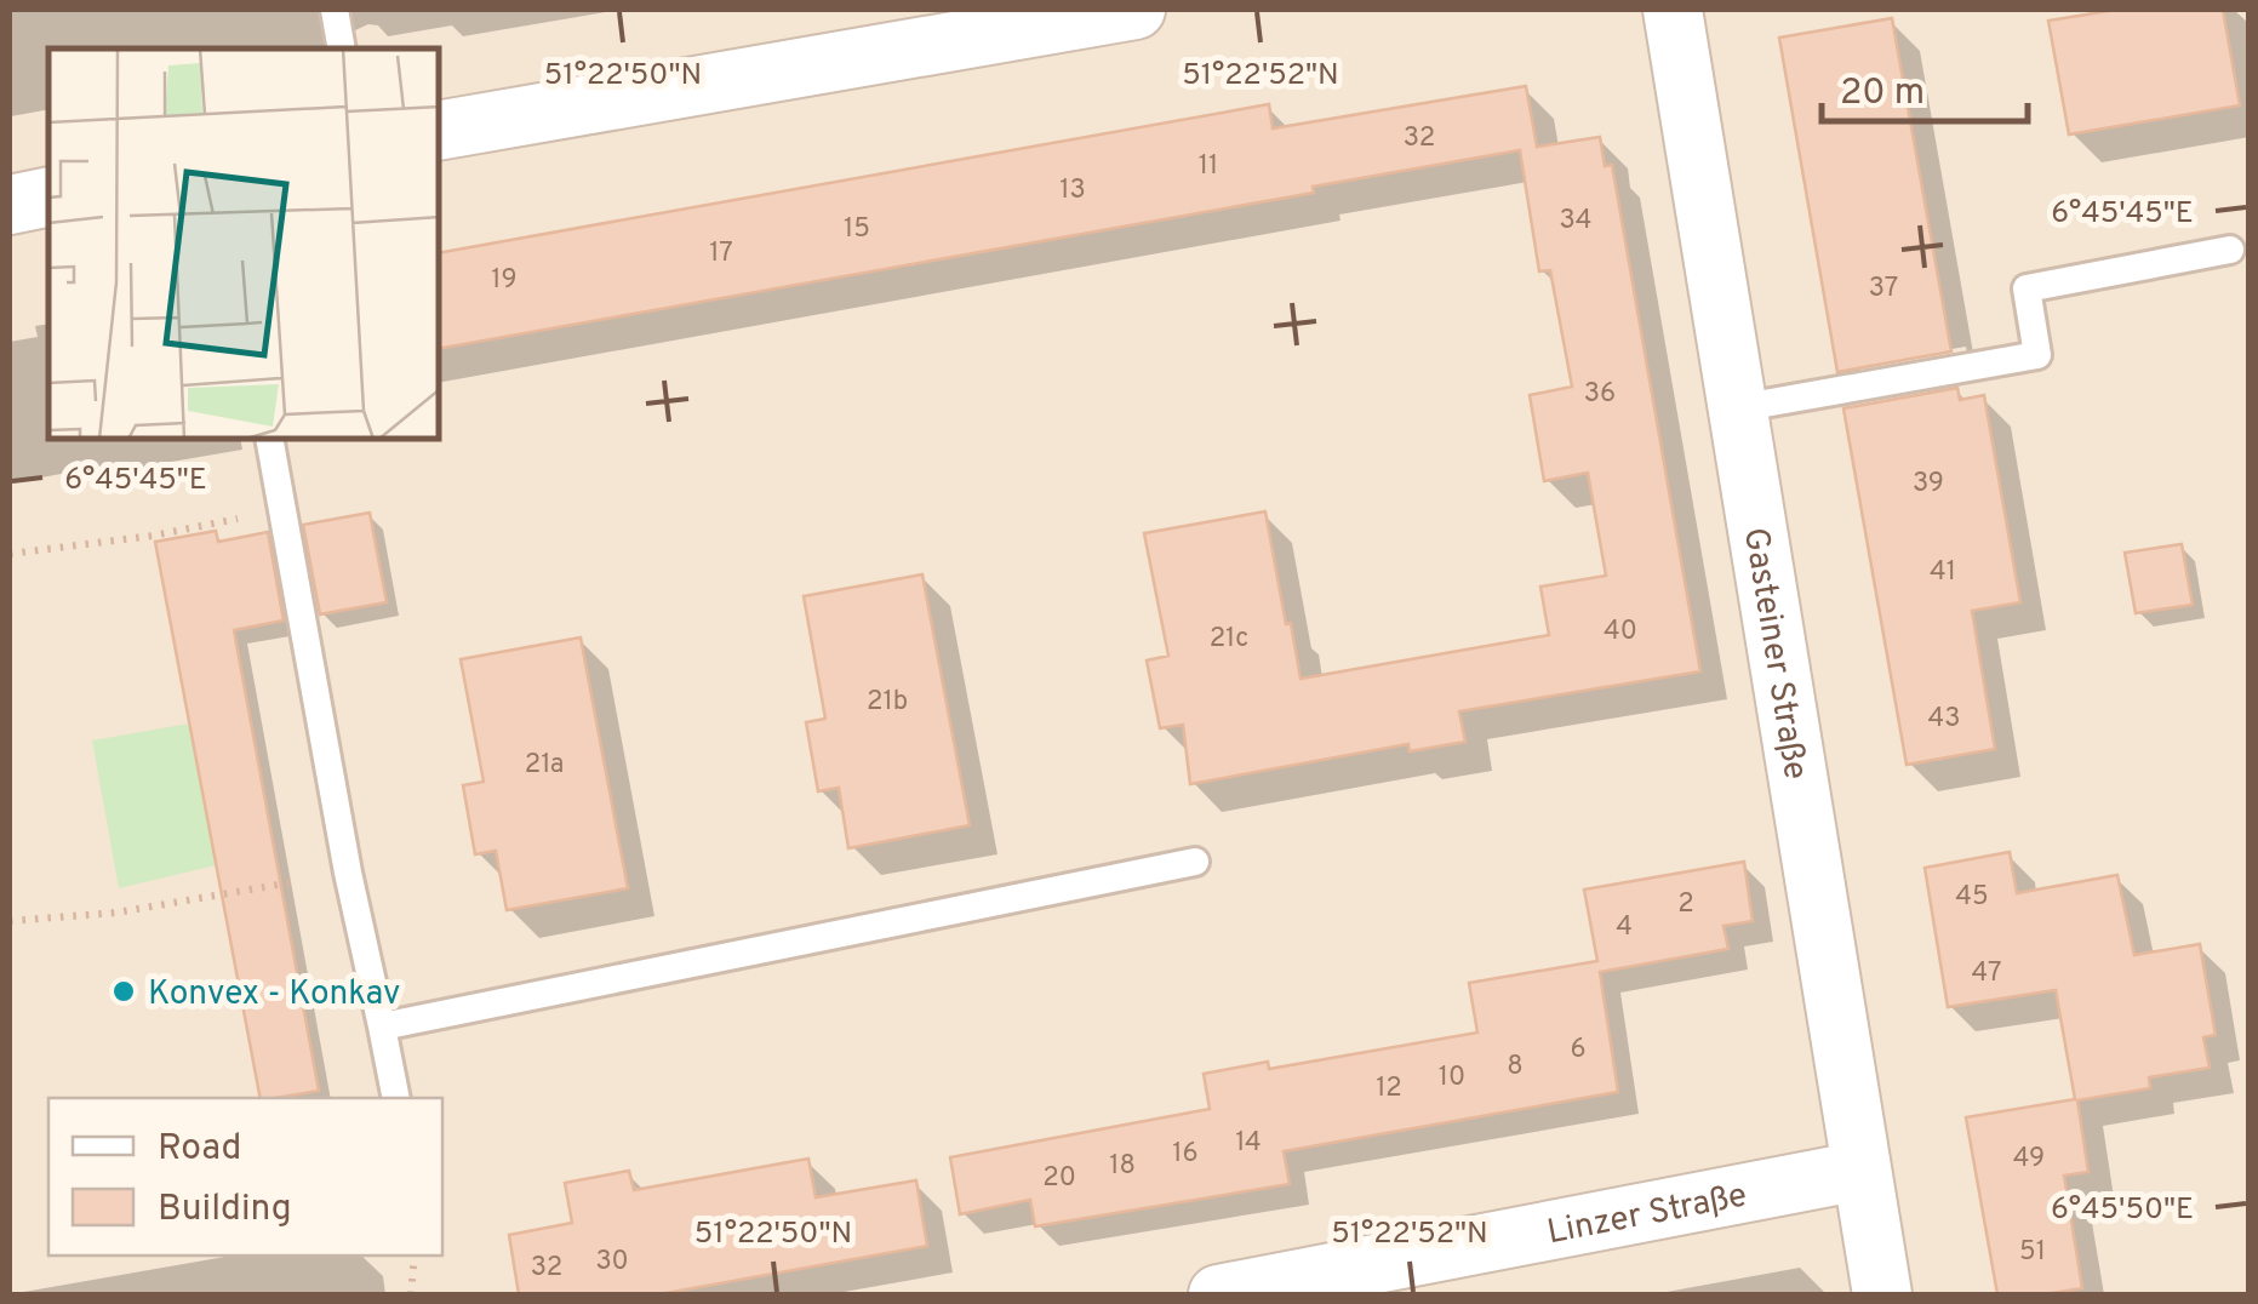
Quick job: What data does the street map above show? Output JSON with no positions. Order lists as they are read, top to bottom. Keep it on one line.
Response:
{"streets":{"street":["Gasteiner Straße","Linzer Straße"]},"crossings":[["Gasteiner Straße","Linzer Straße"]],"places":["Konvex - Konkav"],"house_numbers":["32","11","13","34","15","17","19","37","36","39","41","40","21c","21b","43","21a","45","2","4","47","6","8","10","12","14","16","49","18","20","51","30","32"],"legend":["Road","Building"],"scale_bar":"20 m","coordinates":["51°22'50\"N","51°22'52\"N","6°45'45\"E","6°45'50\"E"]}
